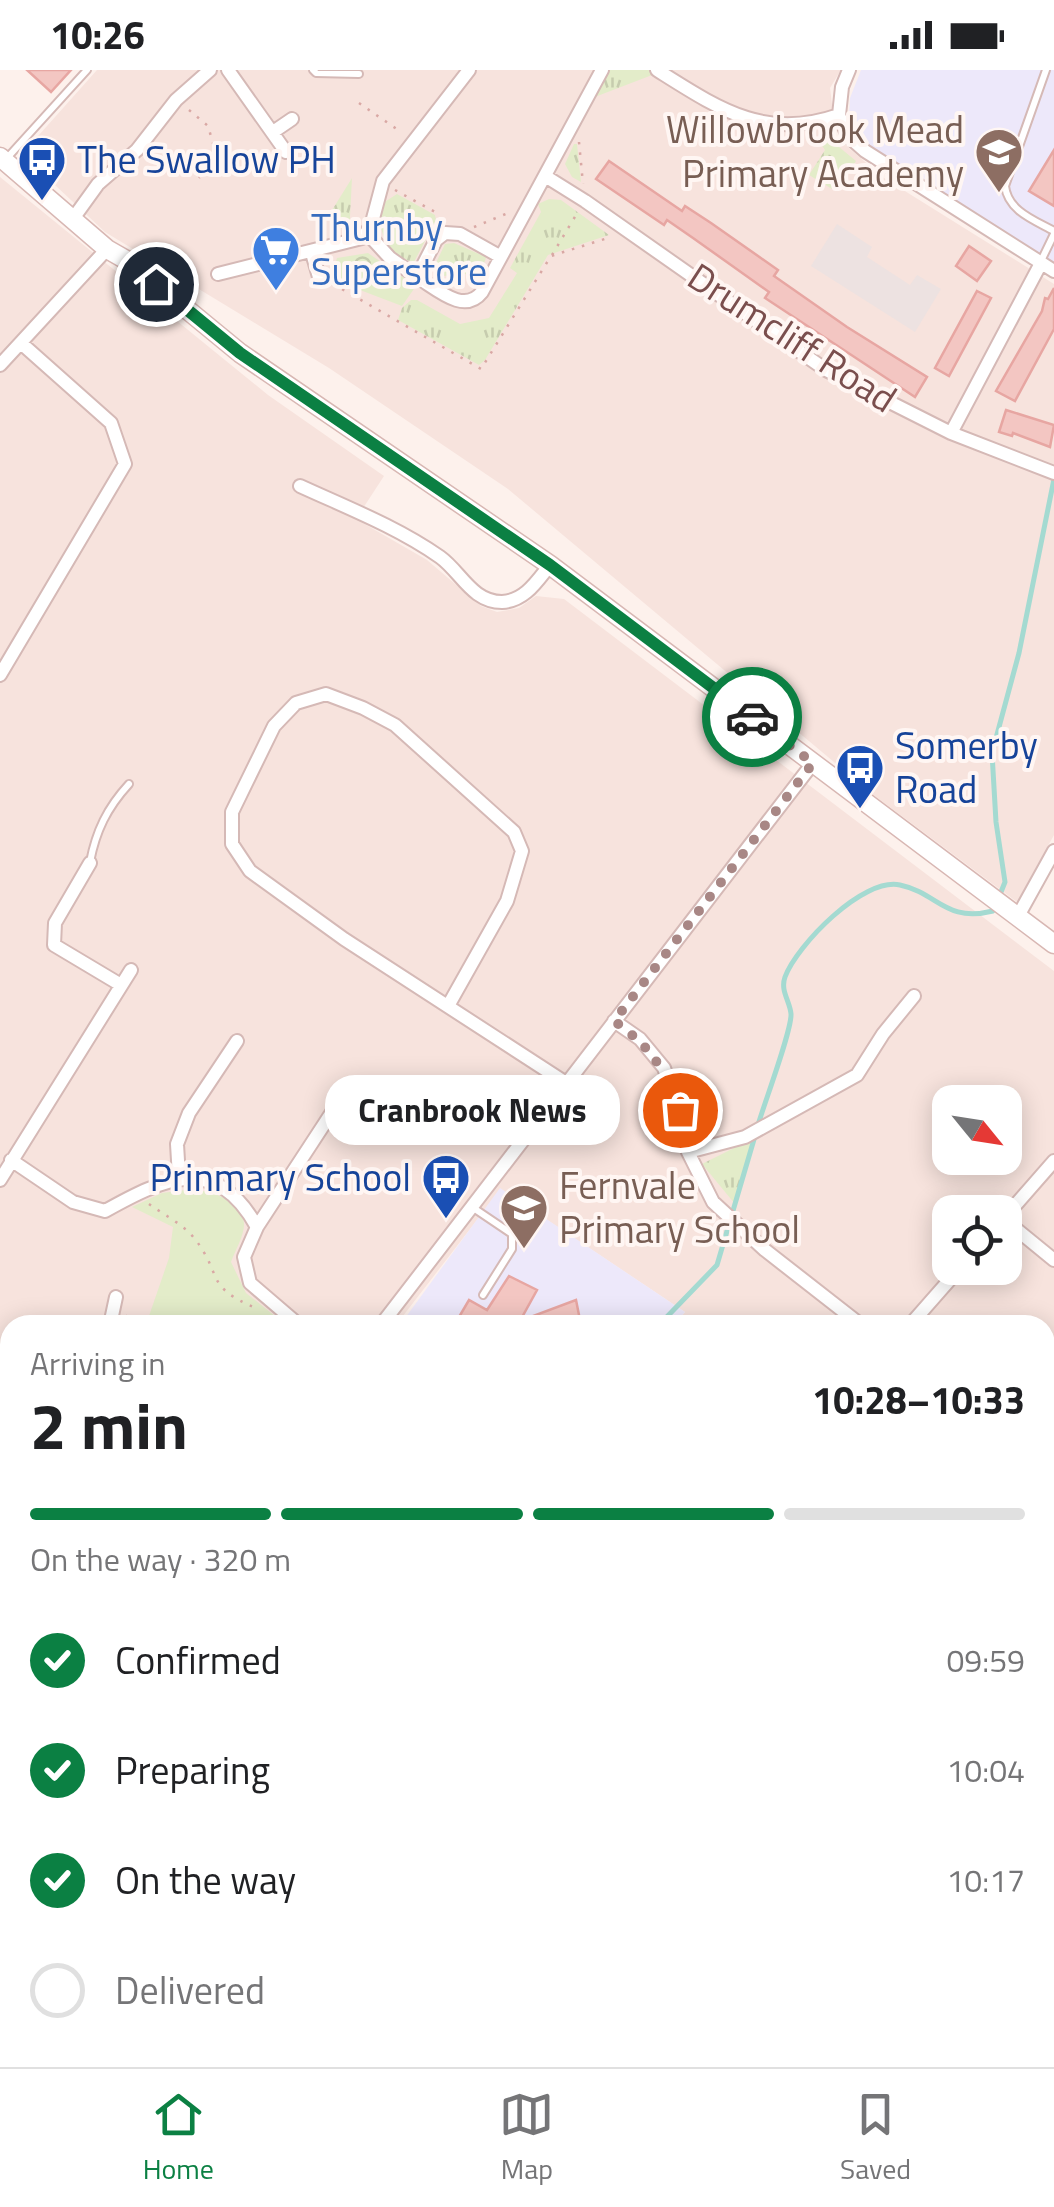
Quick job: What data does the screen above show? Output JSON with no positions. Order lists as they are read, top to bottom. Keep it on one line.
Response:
{"streets":{"street":["Drumcliff Road"]},"places":{"school or university":["Willowbrook Mead Primary Academy","Fernvale Primary School"],"bus stop":["The Swallow PH","Somerby Road","Prinmary School"],"supermarket":["Thurnby Superstore"],"other":["Cranbrook News"]},"north":"bottom right","page":{"status":"10:26","bubble":"Cranbrook News","heading":["2 min","Arriving in","10:28–10:33"],"bar":"On the way · 320 m","list":[["Confirmed","09:59"],["Preparing","10:04"],["On the way","10:17"],"Delivered"],"tabs":["Home","Map","Saved"]}}
